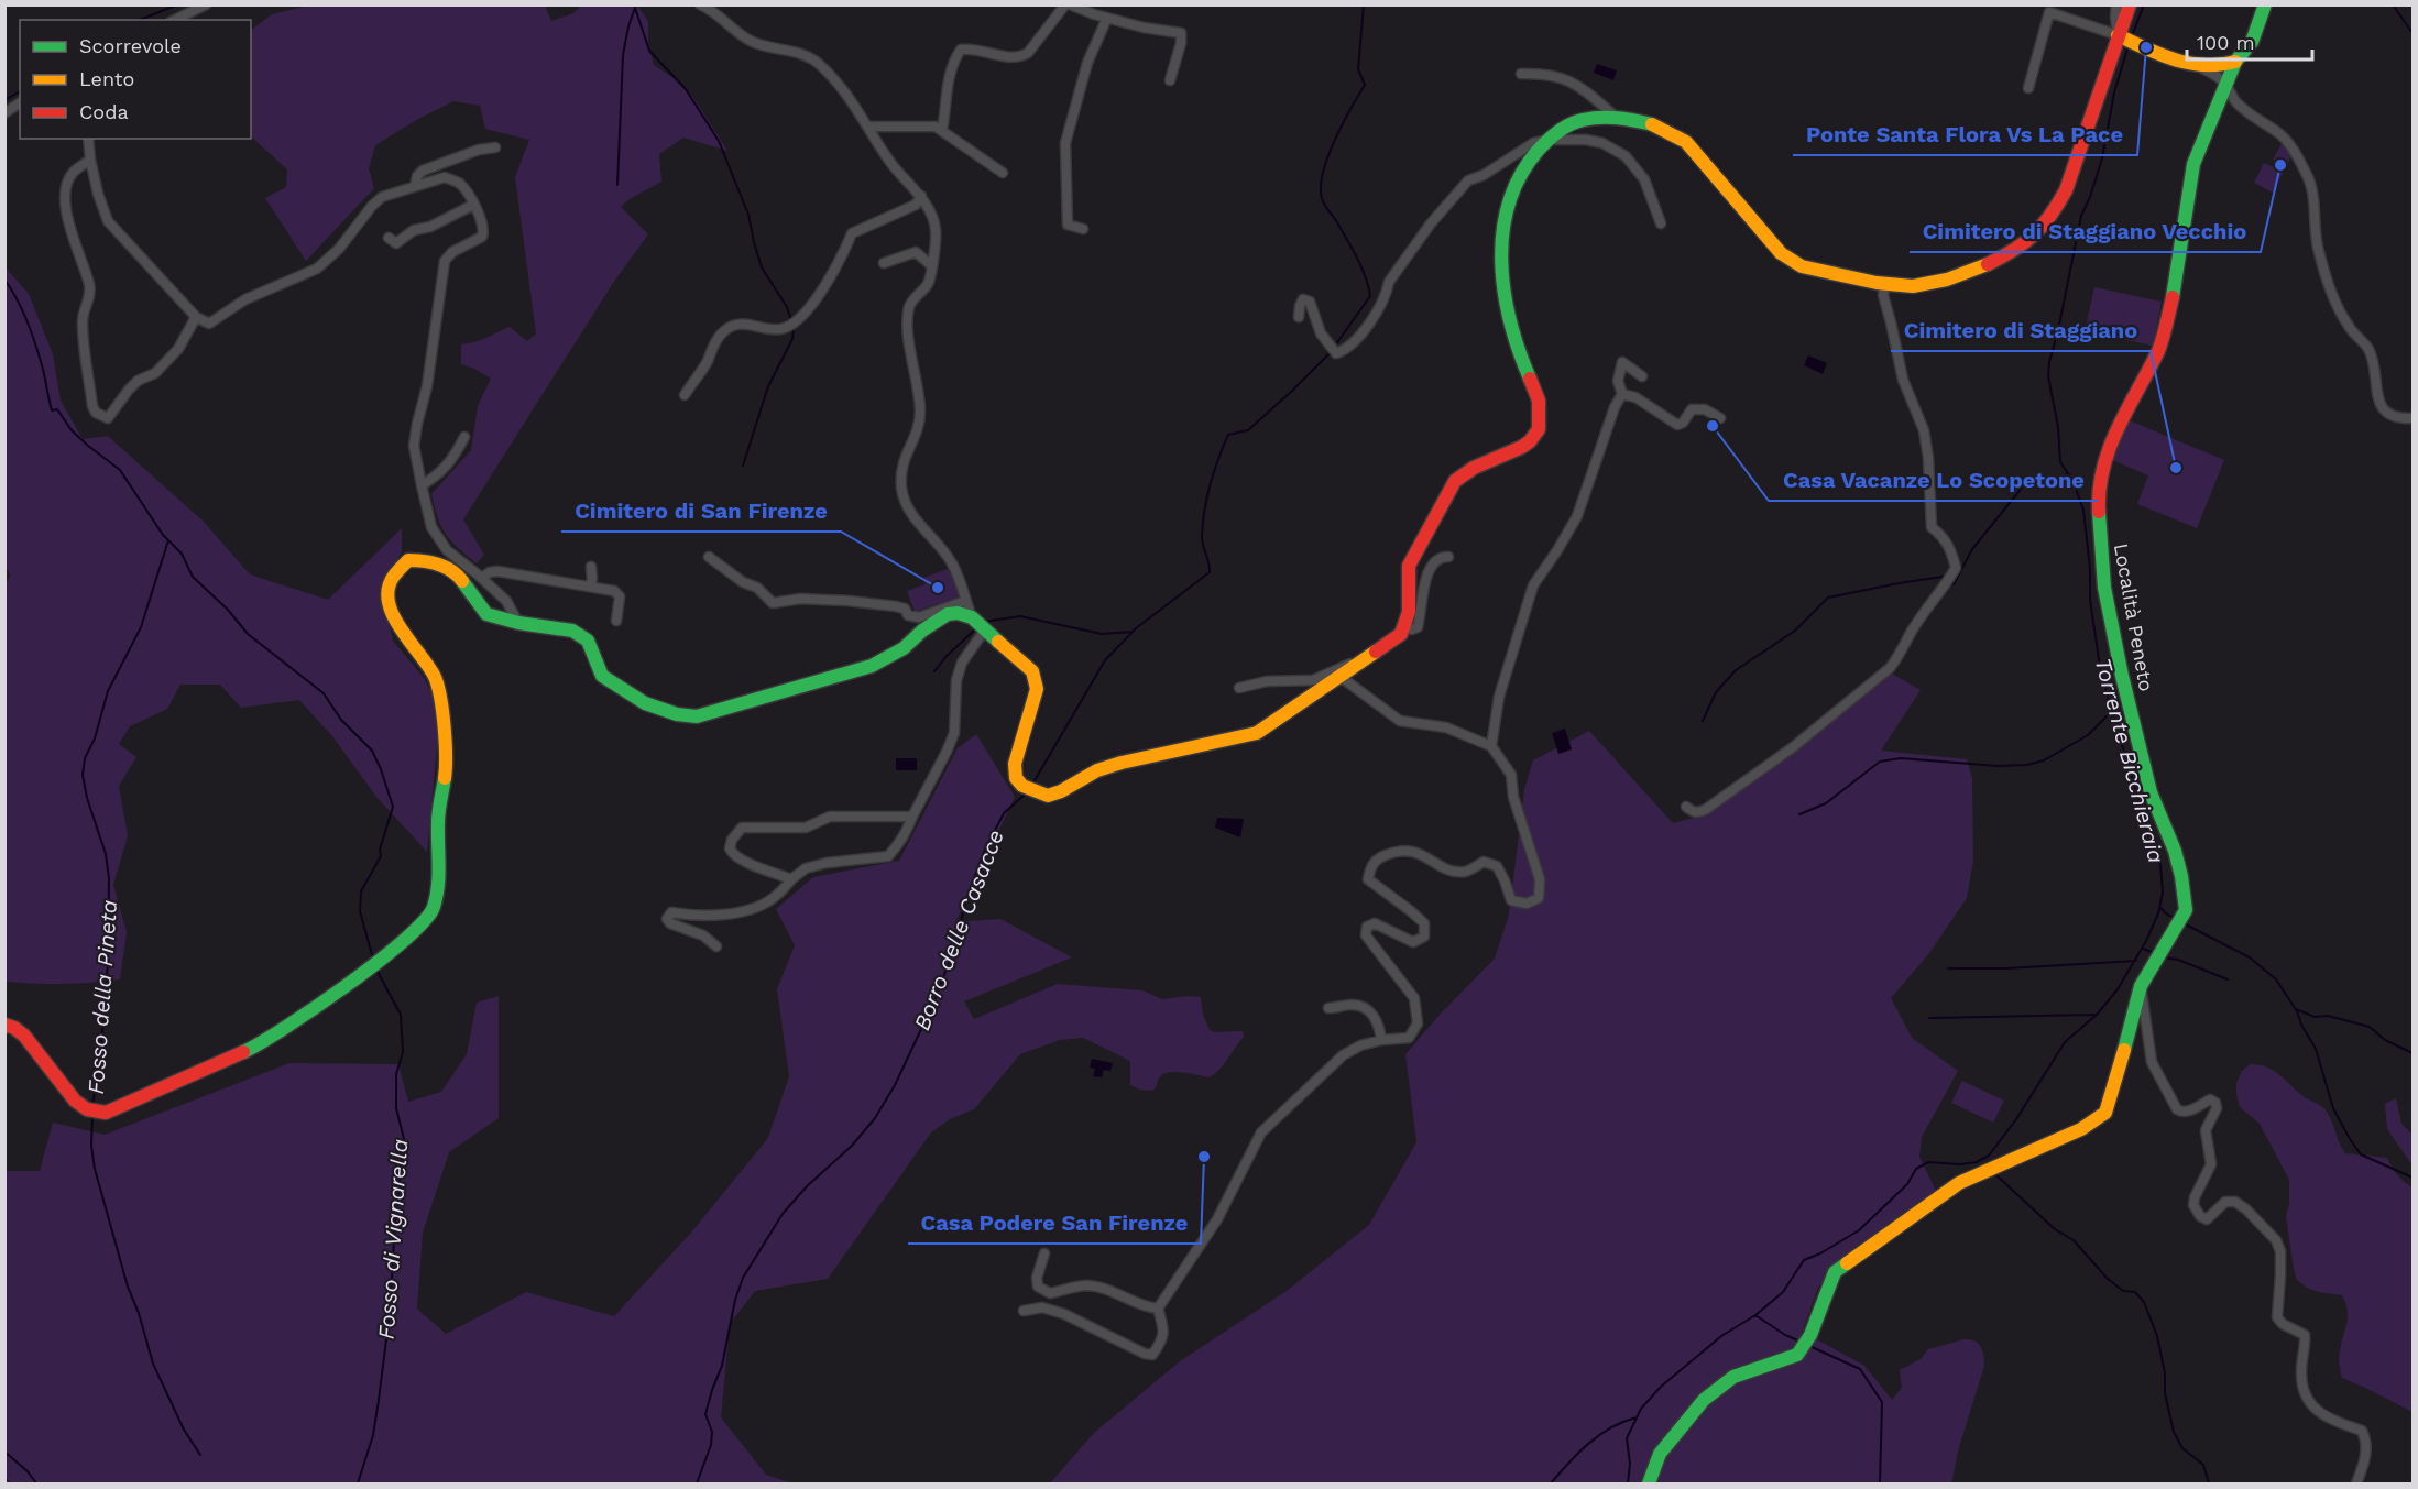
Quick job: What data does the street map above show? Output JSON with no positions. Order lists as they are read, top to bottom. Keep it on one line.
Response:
{"streets":{"main road":["Località Peneto"]},"water":["Torrente Bicchieraia","Borro delle Casacce","Fosso della Pineta","Fosso di Vignarella"],"places":["Ponte Santa Flora Vs La Pace","Cimitero di Staggiano Vecchio","Casa Vacanze Lo Scopetone","Cimitero di Staggiano","Cimitero di San Firenze","Casa Podere San Firenze"],"legend":["Scorrevole","Lento","Coda"],"scale_bar":"100 m"}
